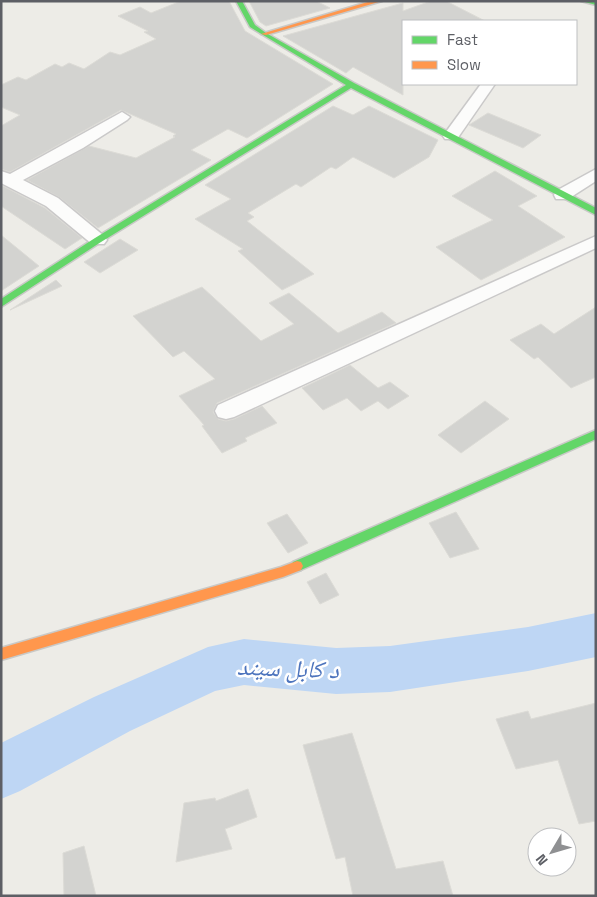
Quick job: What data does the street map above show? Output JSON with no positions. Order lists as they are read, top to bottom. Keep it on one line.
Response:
{"water":["د کابل سيند"],"legend":["Fast","Slow"],"north":"bottom left"}
